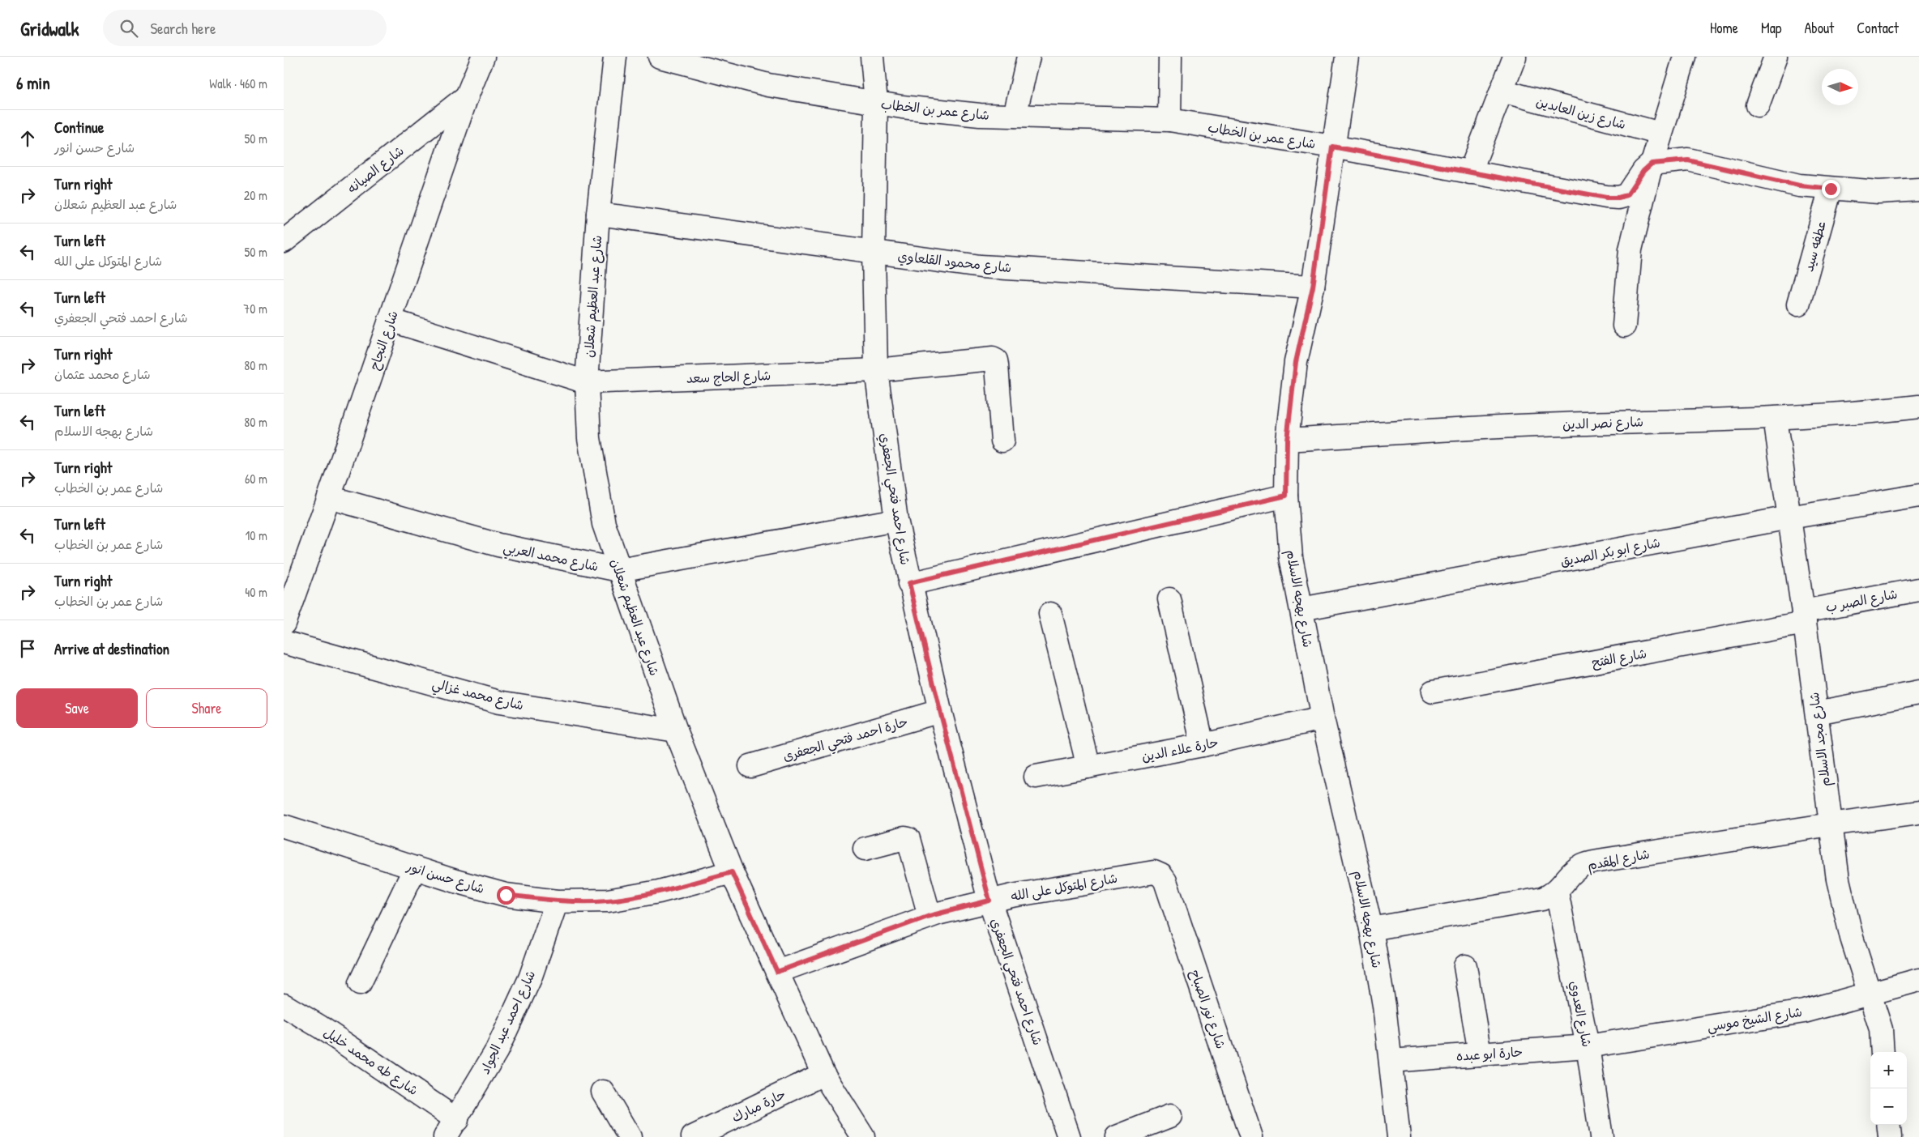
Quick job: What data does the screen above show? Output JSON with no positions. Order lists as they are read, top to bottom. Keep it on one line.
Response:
{"streets":{"street":["شارع عمر بن الخطاب","شارع زين العابدين","شارع الصيانه","عطفه سيد","شارع محمود القلعاوي","شارع عبد العظيم شعلان","شارع النجاح","شارع الحاج سعد","شارع نصر الدين","شارع احمد فتحي الجعفري","شارع ابو بكر الصديق","شارع محمد العربي","شارع بهجه الاسلام","شارع الصبر ب","شارع الفتح","شارع محمد غزالي","حارة احمد فتحي الجعفرى","شارع مجد الاسلام","حارة علاء الدين","شارع المقدم","شارع حسن انور","شارع المتوكل على الله","شارع نور الصباح","شارع العدوي","شارع الشيخ موسي","شارع احمد عبد الجواد","حارة ابو عبده","شارع طه محمد خليل","حارة مبارك"]},"crossings":[["شارع عمر بن الخطاب","شارع احمد فتحي الجعفري"],["شارع عمر بن الخطاب","شارع بهجه الاسلام"],["شارع الصيانه","شارع النجاح"],["شارع محمود القلعاوي","شارع عبد العظيم شعلان"],["شارع محمود القلعاوي","شارع احمد فتحي الجعفري"],["شارع محمود القلعاوي","شارع بهجه الاسلام"],["شارع عبد العظيم شعلان","شارع الحاج سعد"],["شارع عبد العظيم شعلان","شارع محمد العربي"],["شارع عبد العظيم شعلان","شارع محمد غزالي"],["شارع عبد العظيم شعلان","شارع حسن انور"],["شارع عبد العظيم شعلان","شارع المتوكل على الله"],["شارع عبد العظيم شعلان","حارة مبارك"],["شارع النجاح","شارع الحاج سعد"],["شارع النجاح","شارع محمد العربي"],["شارع الحاج سعد","شارع احمد فتحي الجعفري"],["شارع نصر الدين","شارع بهجه الاسلام"],["شارع نصر الدين","شارع مجد الاسلام"],["شارع احمد فتحي الجعفري","شارع محمد العربي"],["شارع احمد فتحي الجعفري","حارة احمد فتحي الجعفرى"],["شارع احمد فتحي الجعفري","شارع المتوكل على الله"],["شارع ابو بكر الصديق","شارع بهجه الاسلام"],["شارع ابو بكر الصديق","شارع مجد الاسلام"],["شارع بهجه الاسلام","حارة علاء الدين"],["شارع بهجه الاسلام","شارع المقدم"],["شارع بهجه الاسلام","حارة ابو عبده"],["شارع الصبر ب","شارع الفتح"],["شارع الصبر ب","شارع مجد الاسلام"],["شارع الفتح","شارع مجد الاسلام"],["شارع مجد الاسلام","شارع المقدم"],["شارع مجد الاسلام","شارع الشيخ موسي"],["شارع المقدم","شارع العدوي"],["شارع حسن انور","شارع احمد عبد الجواد"],["شارع المتوكل على الله","شارع نور الصباح"],["شارع العدوي","شارع الشيخ موسي"],["شارع العدوي","حارة ابو عبده"],["شارع الشيخ موسي","حارة ابو عبده"],["شارع احمد عبد الجواد","شارع طه محمد خليل"]],"north":"right","page":{"header":"Gridwalk","search":"Search here","nav":["Home","Map","About","Contact"],"heading":["6 min","Walk · 460 m"],"list":[["Continue","شارع حسن انور","50 m"],["Turn right","شارع عبد العظيم شعلان","20 m"],["Turn left","شارع المتوكل على الله","50 m"],["Turn left","شارع احمد فتحي الجعفري","70 m"],["Turn right","شارع محمد عثمان","80 m"],["Turn left","شارع بهجه الاسلام","80 m"],["Turn right","شارع عمر بن الخطاب","60 m"],["Turn left","شارع عمر بن الخطاب","10 m"],["Turn right","شارع عمر بن الخطاب","40 m"],"Arrive at destination"],"buttons":["Save","Share"],"map_buttons":["+","−"]}}
